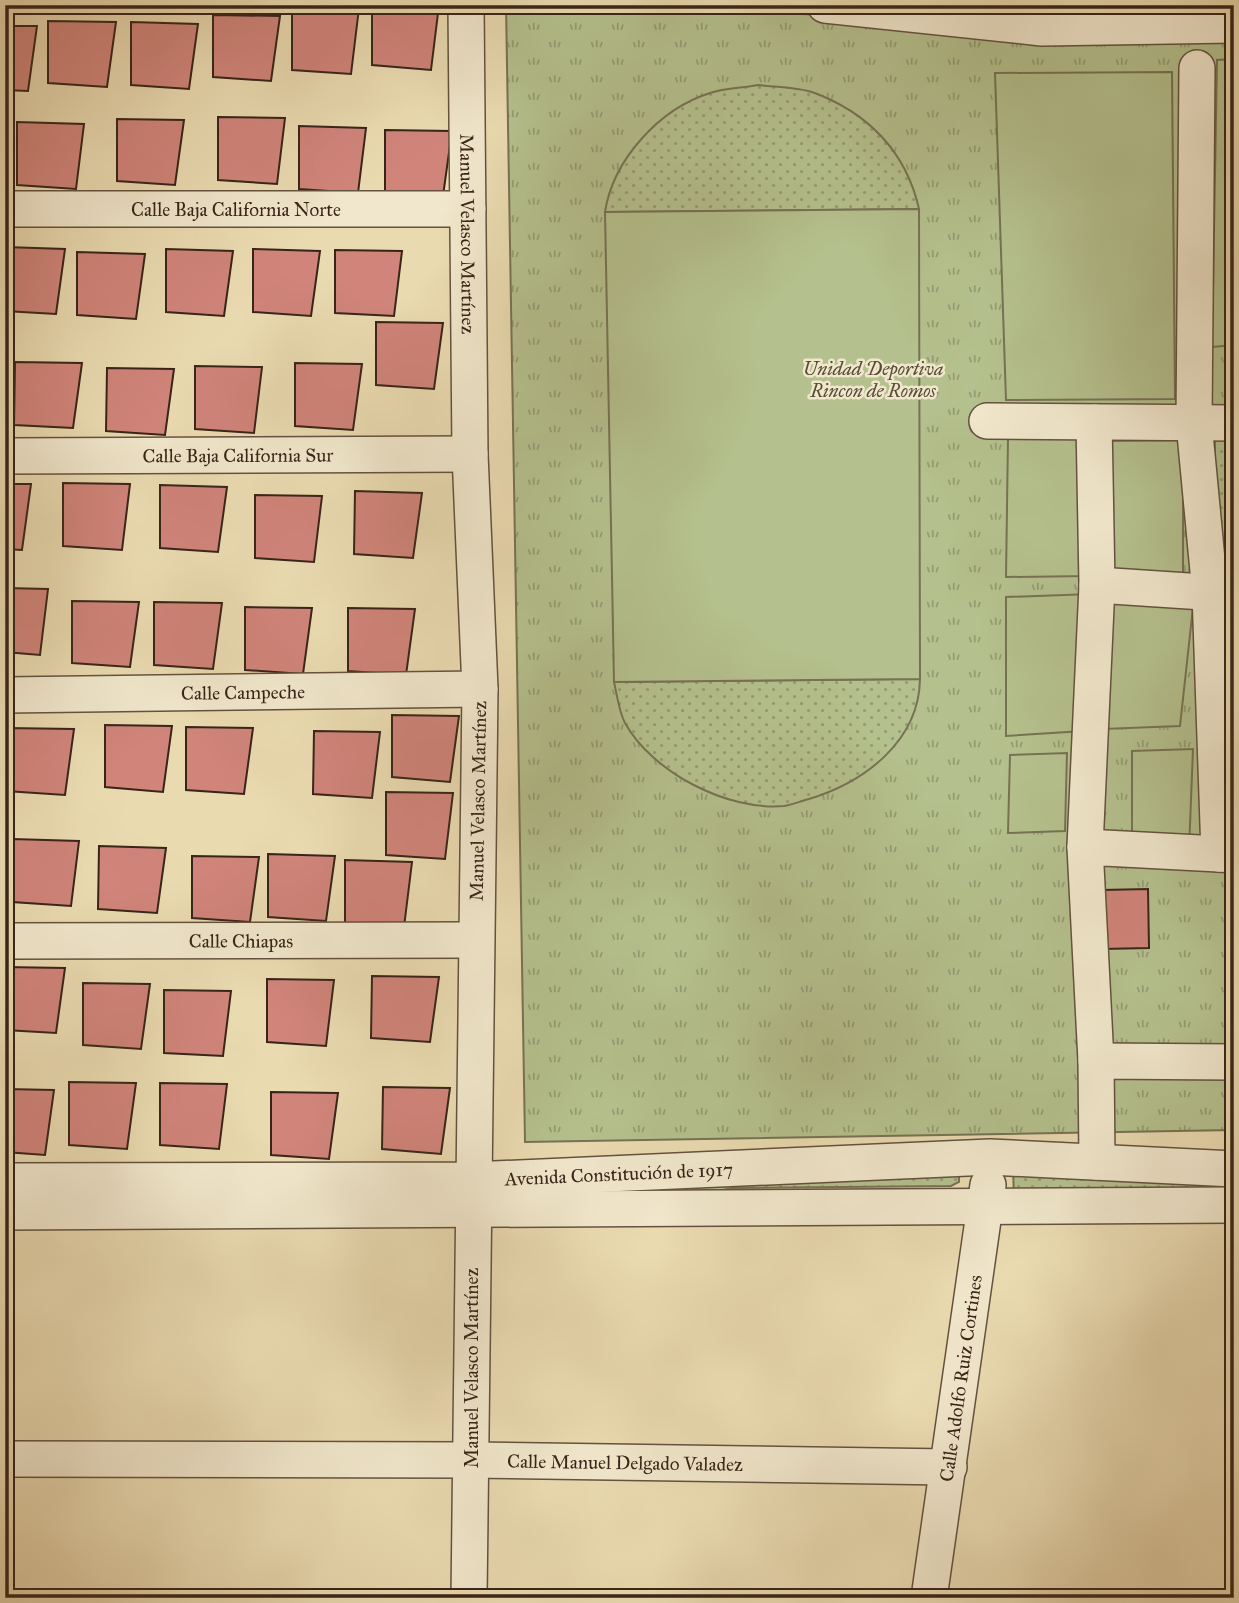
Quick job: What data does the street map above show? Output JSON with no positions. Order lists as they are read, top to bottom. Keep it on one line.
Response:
{"streets":{"street":["Calle Baja California Norte","Manuel Velasco Martínez","Calle Baja California Sur","Calle Campeche","Calle Chiapas","Avenida Constitución de 1917","Calle Adolfo Ruiz Cortines","Calle Manuel Delgado Valadez"]},"crossings":[["Calle Baja California Norte","Manuel Velasco Martínez"],["Manuel Velasco Martínez","Calle Baja California Sur"],["Manuel Velasco Martínez","Calle Campeche"],["Manuel Velasco Martínez","Calle Chiapas"],["Manuel Velasco Martínez","Avenida Constitución de 1917"],["Manuel Velasco Martínez","Calle Manuel Delgado Valadez"],["Avenida Constitución de 1917","Calle Adolfo Ruiz Cortines"],["Calle Adolfo Ruiz Cortines","Calle Manuel Delgado Valadez"]],"parks":["Unidad Deportiva Rincon de Romos"]}
